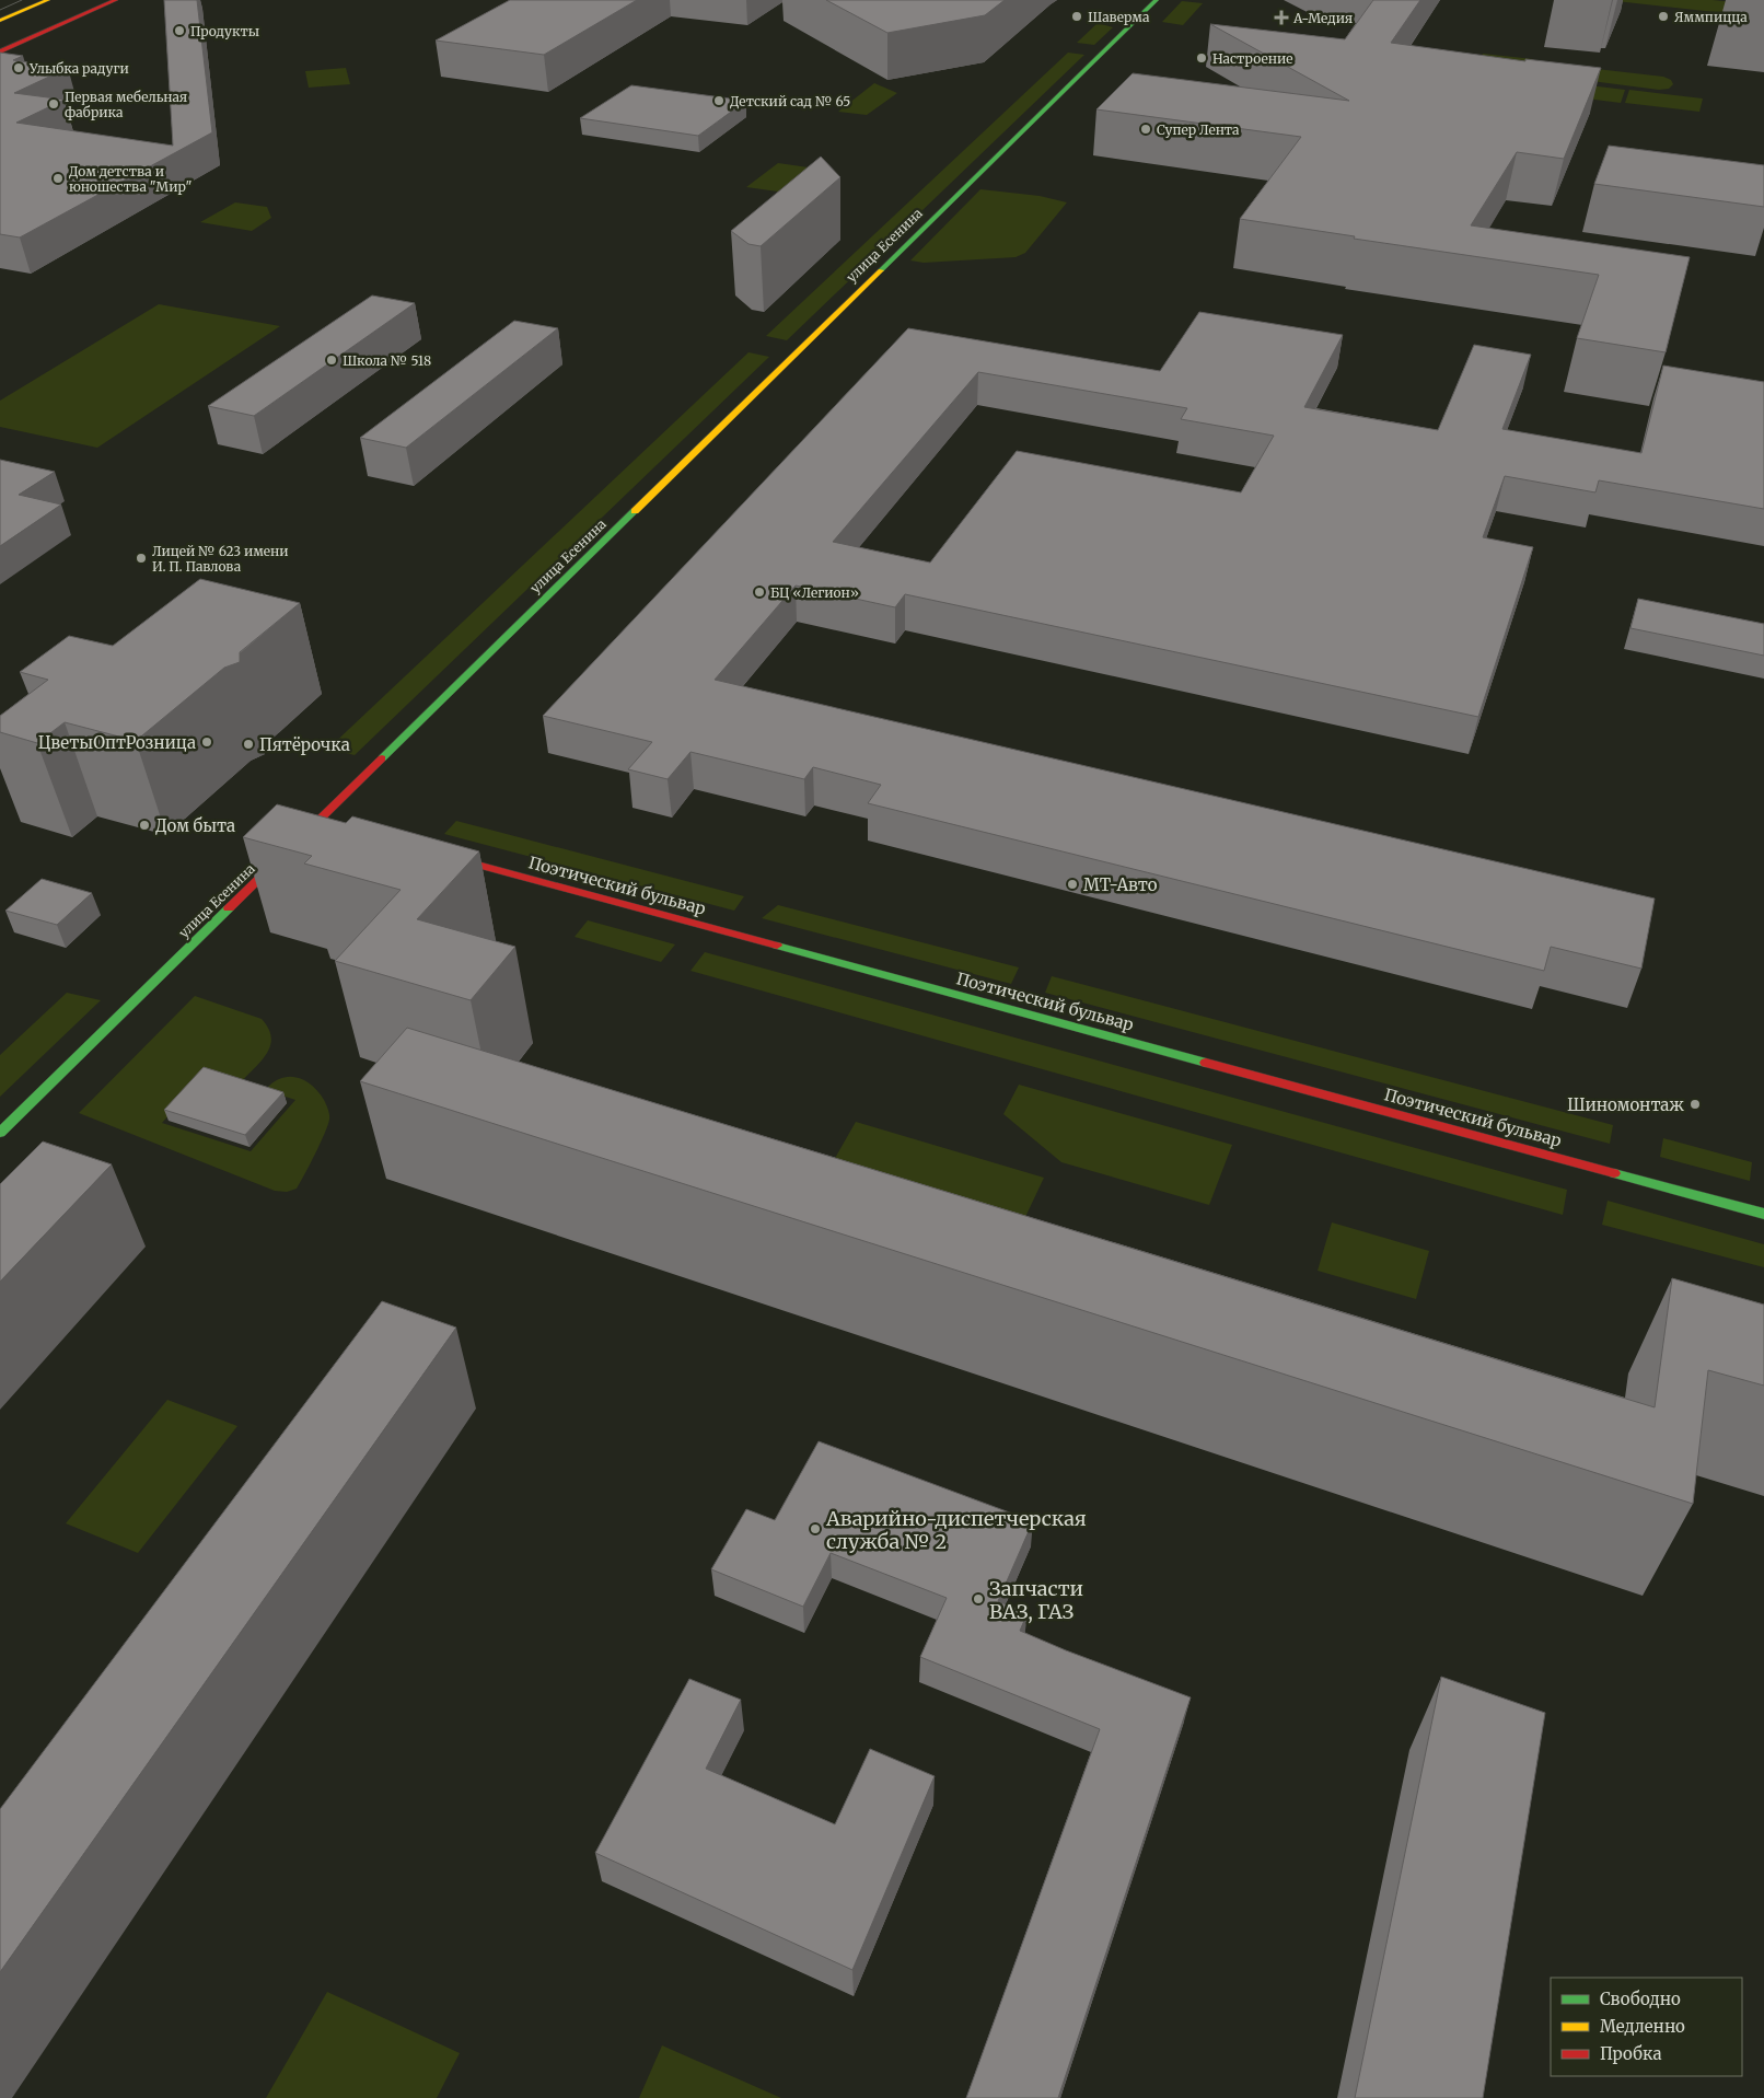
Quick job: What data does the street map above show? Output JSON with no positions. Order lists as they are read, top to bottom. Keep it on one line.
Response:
{"streets":{"street":["улица Есенина","Поэтический бульвар"]},"places":{"other":["Шаверма","Яммпицца","Продукты","Настроение","Улыбка радуги","Детский сад № 65","Первая мебельная фабрика","Супер Лента","Дом детства и юношества \"Мир\"","Школа № 518","Лицей № 623 имени И. П. Павлова","БЦ «Легион»","ЦветыОптРозница","Пятёрочка","Дом быта","МТ-Авто","Шиномонтаж","Аварийно-диспетчерская служба № 2","Запчасти ВАЗ, ГАЗ"],"health":["А-Медия"]},"legend":["Свободно","Медленно","Пробка"]}
